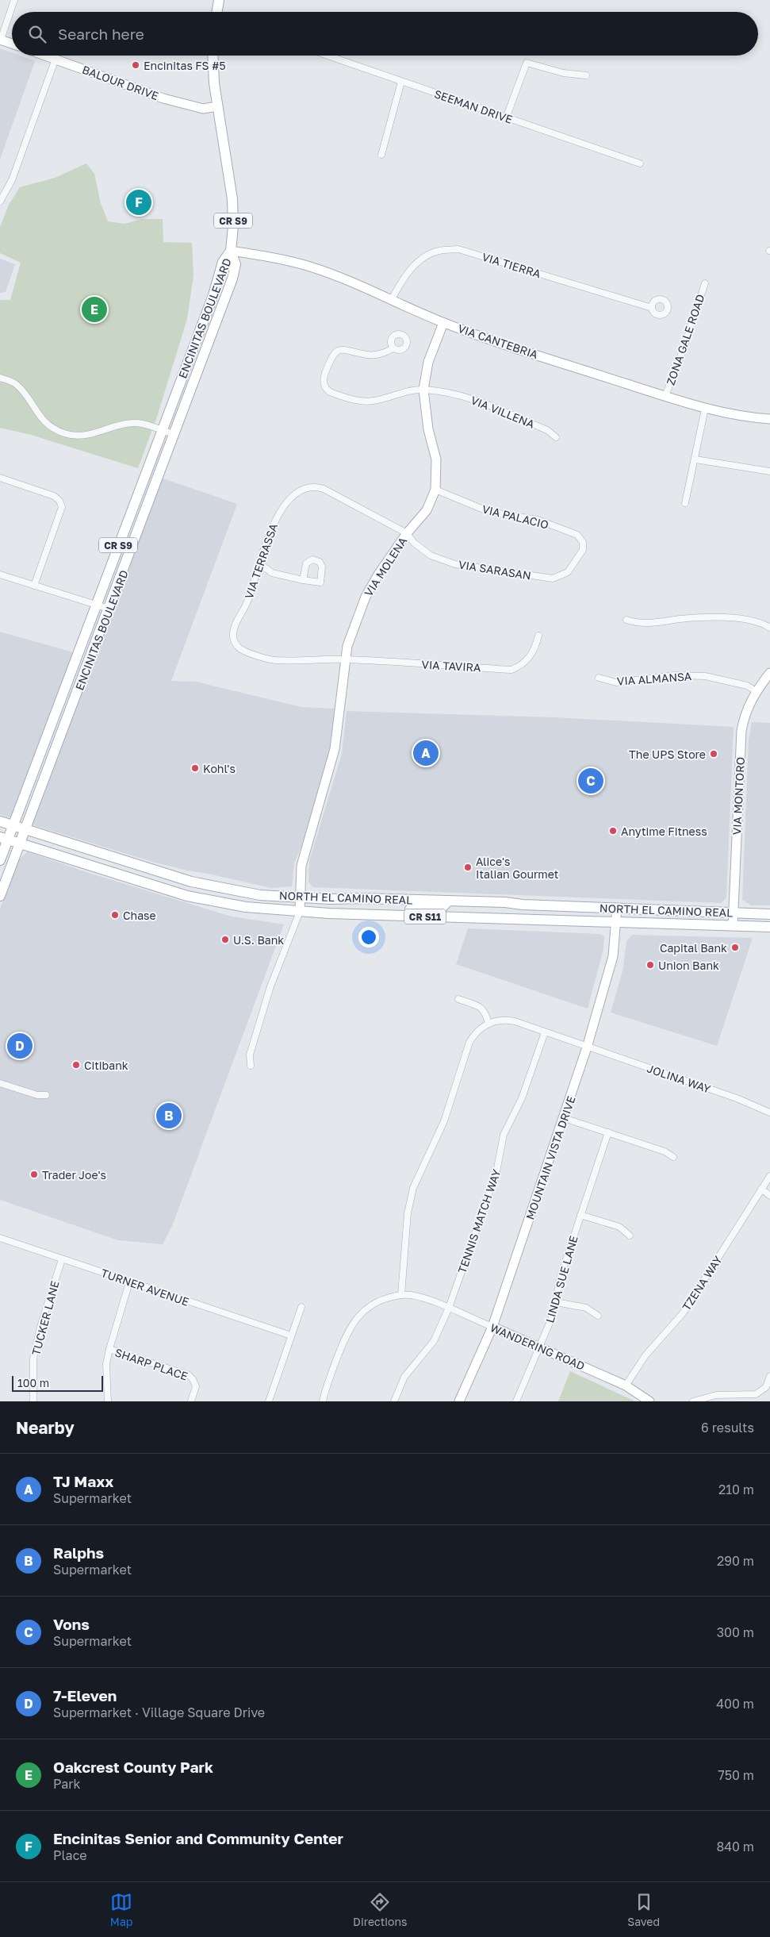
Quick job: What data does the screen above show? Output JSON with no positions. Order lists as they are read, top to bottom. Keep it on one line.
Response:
{"streets":{"main road":["CR S9","ENCINITAS BOULEVARD","NORTH EL CAMINO REAL","CR S11"],"street":["BALOUR DRIVE","SEEMAN DRIVE","VIA TIERRA","ZONA GALE ROAD","VIA CANTEBRIA","VIA VILLENA","VIA PALACIO","VIA TERRASSA","VIA MOLENA","VIA SARASAN","VIA TAVIRA","VIA ALMANSA","VIA MONTORO","JOLINA WAY","MOUNTAIN VISTA DRIVE","TENNIS MATCH WAY","LINDA SUE LANE","TZENA WAY","TURNER AVENUE","TUCKER LANE","WANDERING ROAD","SHARP PLACE"]},"crossings":[["BALOUR DRIVE","ENCINITAS BOULEVARD"],["VIA TIERRA","VIA CANTEBRIA"],["ENCINITAS BOULEVARD","VIA CANTEBRIA"],["ENCINITAS BOULEVARD","NORTH EL CAMINO REAL"],["ENCINITAS BOULEVARD","CR S11"],["ZONA GALE ROAD","VIA CANTEBRIA"],["VIA CANTEBRIA","VIA MOLENA"],["VIA VILLENA","VIA MOLENA"],["VIA PALACIO","VIA MOLENA"],["VIA PALACIO","VIA SARASAN"],["VIA TERRASSA","VIA MOLENA"],["VIA TERRASSA","VIA SARASAN"],["VIA TERRASSA","VIA TAVIRA"],["VIA MOLENA","VIA SARASAN"],["VIA MOLENA","VIA TAVIRA"],["VIA MOLENA","NORTH EL CAMINO REAL"],["VIA ALMANSA","VIA MONTORO"],["VIA MONTORO","NORTH EL CAMINO REAL"],["NORTH EL CAMINO REAL","CR S11"],["NORTH EL CAMINO REAL","MOUNTAIN VISTA DRIVE"],["JOLINA WAY","MOUNTAIN VISTA DRIVE"],["JOLINA WAY","TENNIS MATCH WAY"],["MOUNTAIN VISTA DRIVE","WANDERING ROAD"],["TENNIS MATCH WAY","WANDERING ROAD"],["LINDA SUE LANE","WANDERING ROAD"],["TZENA WAY","WANDERING ROAD"],["TURNER AVENUE","TUCKER LANE"]],"places":["Encinitas FS #5","The UPS Store","Kohl's","Anytime Fitness","Alice's Italian Gourmet","Chase","U.S. Bank","Capital Bank","Union Bank","Citibank","Trader Joe's"],"scale_bar":"100 m","page":{"search":"Search here","pins":["F","E","A","C","D","B"],"scale":"100 m","heading":["Nearby","6 results"],"list":[{"mark":"A","name":"TJ Maxx","note":"Supermarket","value":"210 m"},{"mark":"B","name":"Ralphs","note":"Supermarket","value":"290 m"},{"mark":"C","name":"Vons","note":"Supermarket","value":"300 m"},{"mark":"D","name":"7-Eleven","note":"Supermarket · Village Square Drive","value":"400 m"},{"mark":"E","name":"Oakcrest County Park","note":"Park","value":"750 m"},{"mark":"F","name":"Encinitas Senior and Community Center","note":"Place","value":"840 m"}],"nav":["Map","Directions","Saved"]}}
